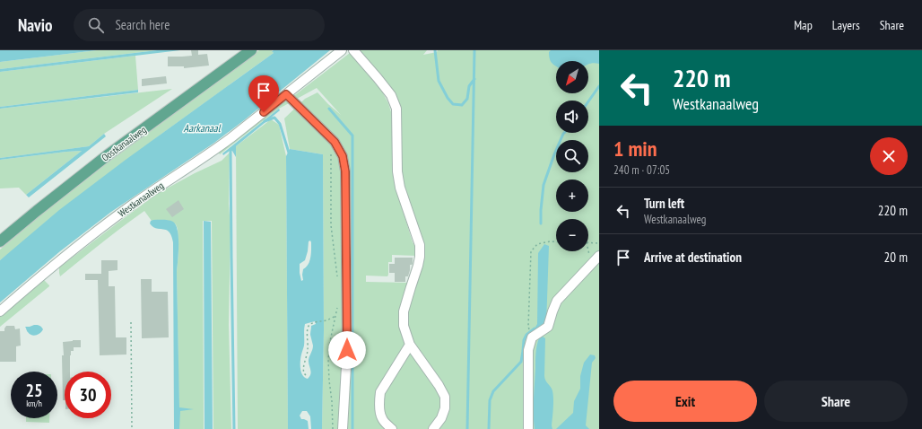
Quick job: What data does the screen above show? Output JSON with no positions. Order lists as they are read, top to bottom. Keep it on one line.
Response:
{"streets":{"main road":["Oostkanaalweg"],"street":["Westkanaalweg"]},"water":["Aarkanaal"],"north":"bottom left","page":{"header":"Navio","search":"Search here","nav":["Map","Layers","Share"],"turn":["220 m","Westkanaalweg"],"map_buttons":["+","−"],"heading":["1 min","240 m · 07:05"],"list":[{"name":"Turn left","note":"Westkanaalweg","value":"220 m"},{"name":"Arrive at destination","value":"20 m"}],"speed":"25 km/h","limit":"30","buttons":["Exit","Share"]}}
